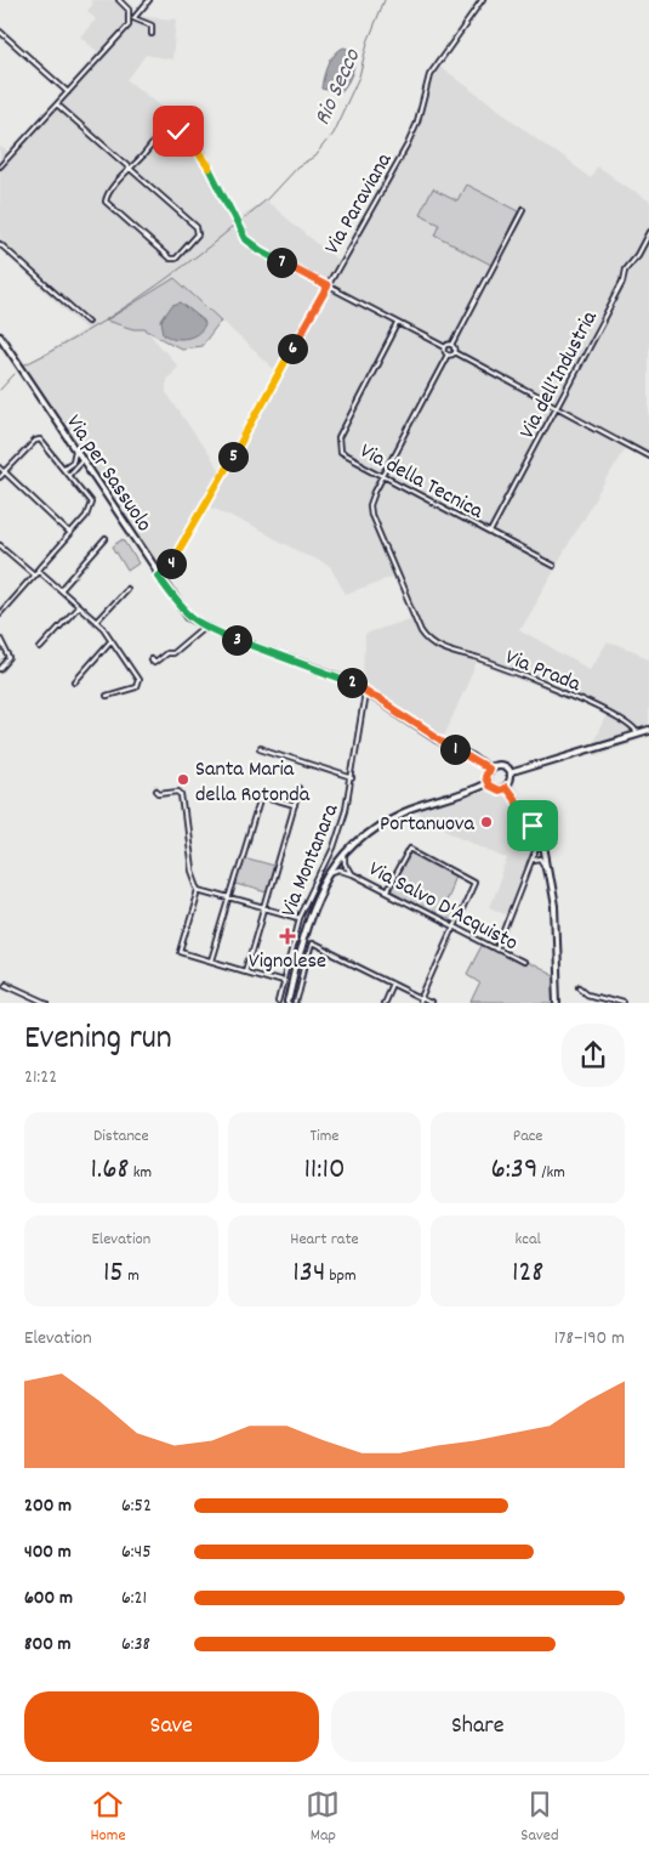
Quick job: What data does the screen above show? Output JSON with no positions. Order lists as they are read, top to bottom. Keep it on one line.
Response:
{"streets":{"main road":["Via per Sassuolo"],"street":["Via Paraviana","Via dell’Industria","Via della Tecnica","Via Prada","Via Montanara","Via Salvo D'Acquisto"]},"crossings":[["Via Paraviana","Via per Sassuolo"],["Via dell’Industria","Via della Tecnica"],["Via per Sassuolo","Via Montanara"],["Via della Tecnica","Via Prada"]],"water":["Rio Secco"],"places":{"other":["Santa Maria della Rotonda","Portanuova"],"health":["Vignolese"]},"page":{"pins":["7","6","5","4","3","2","1"],"heading":["Evening run","21:22"],"stats":[["Distance","1.68 km"],["Time","11:10"],["Pace","6:39 /km"],["Elevation","15 m"],["Heart rate","134 bpm"],["kcal","128"]],"chart":["Elevation","178–190 m"],"list":[{"name":"200 m","note":"6:52"},{"name":"400 m","note":"6:45"},{"name":"600 m","note":"6:21"},{"name":"800 m","note":"6:38"}],"buttons":["Save","Share"],"tabs":["Home","Map","Saved"]}}
